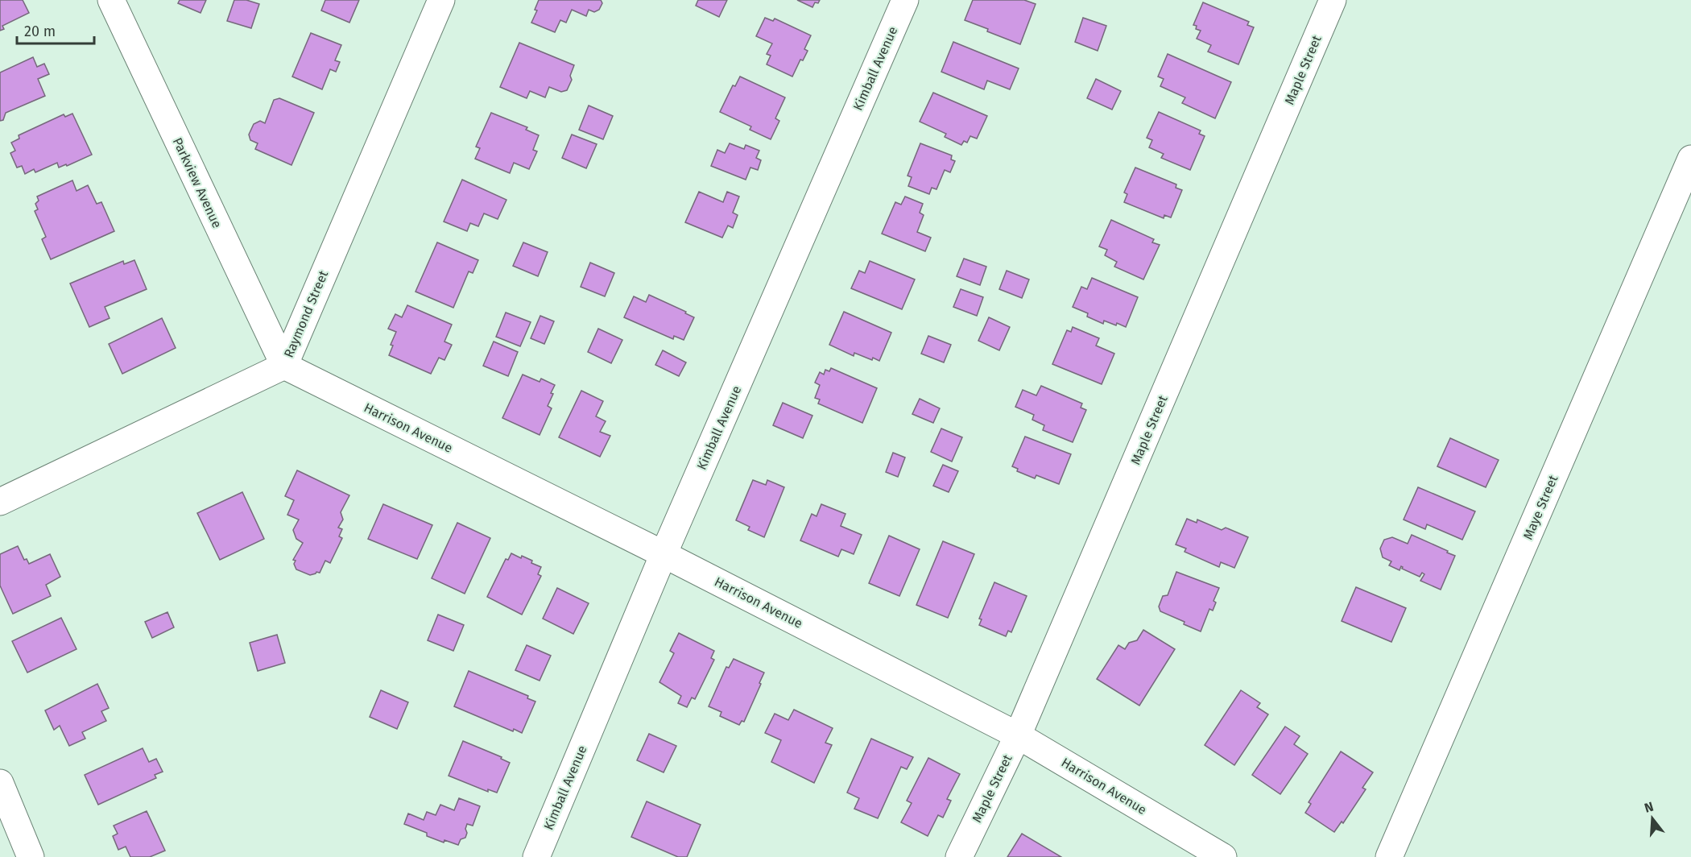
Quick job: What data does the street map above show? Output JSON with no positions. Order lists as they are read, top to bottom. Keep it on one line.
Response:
{"streets":{"street":["Kimball Avenue","Maple Street","Parkview Avenue","Raymond Street","Harrison Avenue","Maye Street"]},"crossings":[["Kimball Avenue","Harrison Avenue"],["Maple Street","Harrison Avenue"],["Parkview Avenue","Raymond Street"],["Parkview Avenue","Harrison Avenue"],["Raymond Street","Harrison Avenue"]],"scale_bar":"20 m","north":"top"}
